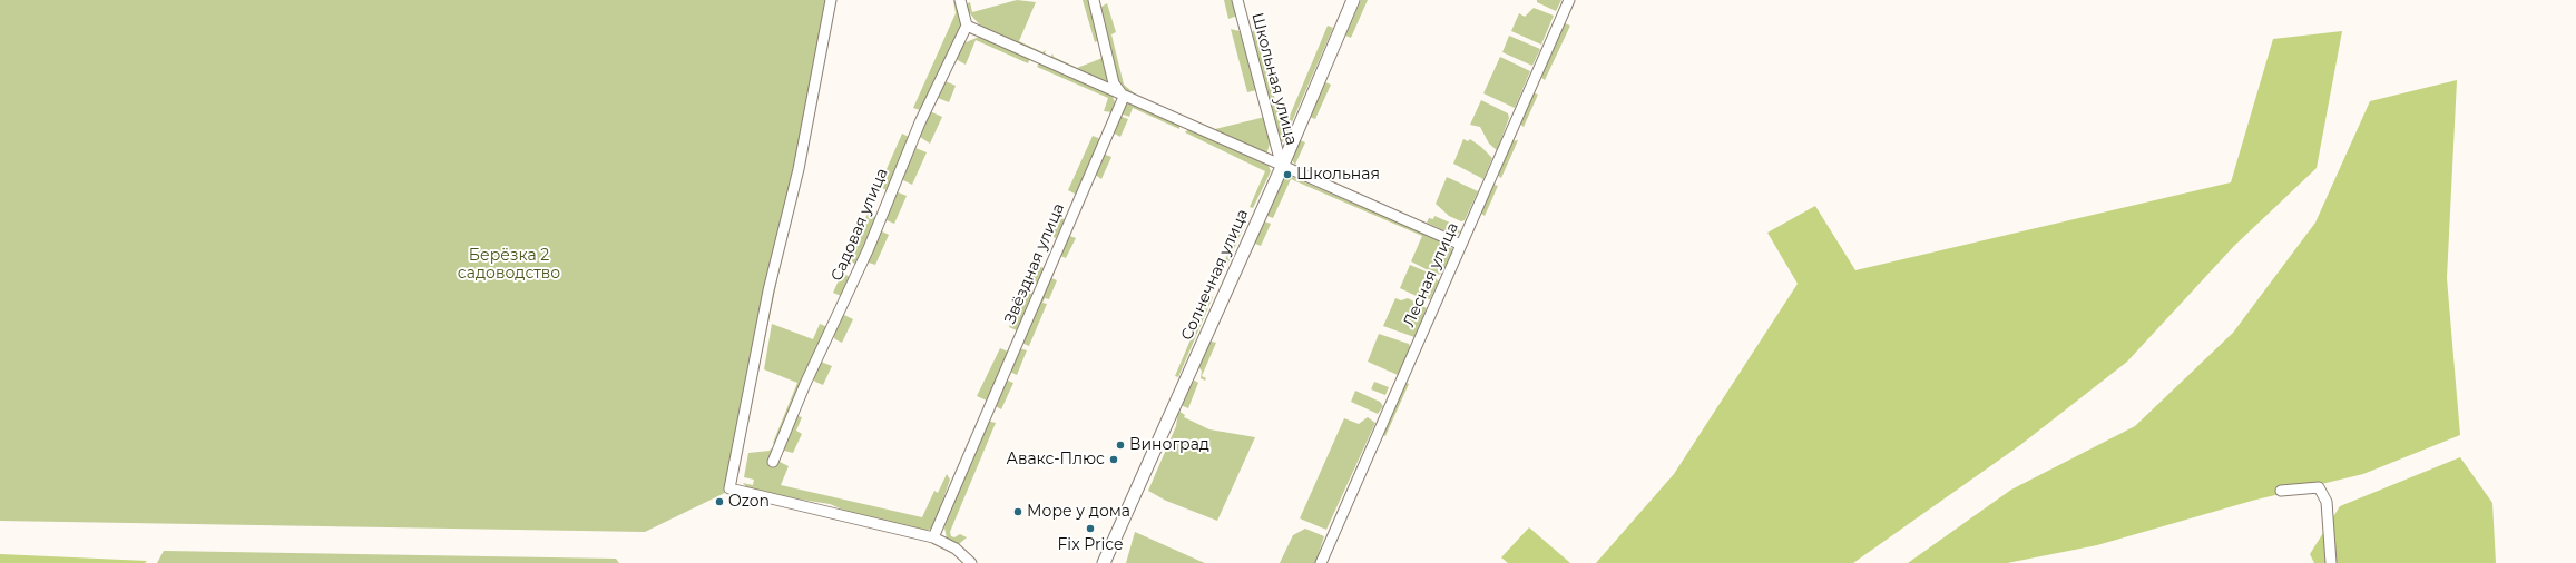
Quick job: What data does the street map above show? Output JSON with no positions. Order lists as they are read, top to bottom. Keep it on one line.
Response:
{"streets":{"street":["Школьная улица","Садовая улица","Звёздная улица","Солнечная улица","Лесная улица"]},"crossings":[["Школьная улица","Солнечная улица"]],"parks":["Берёзка 2 садоводство"],"places":["Школьная","Виноград","Авакс-Плюс","Ozon","Море у дома","Fix Price"]}
